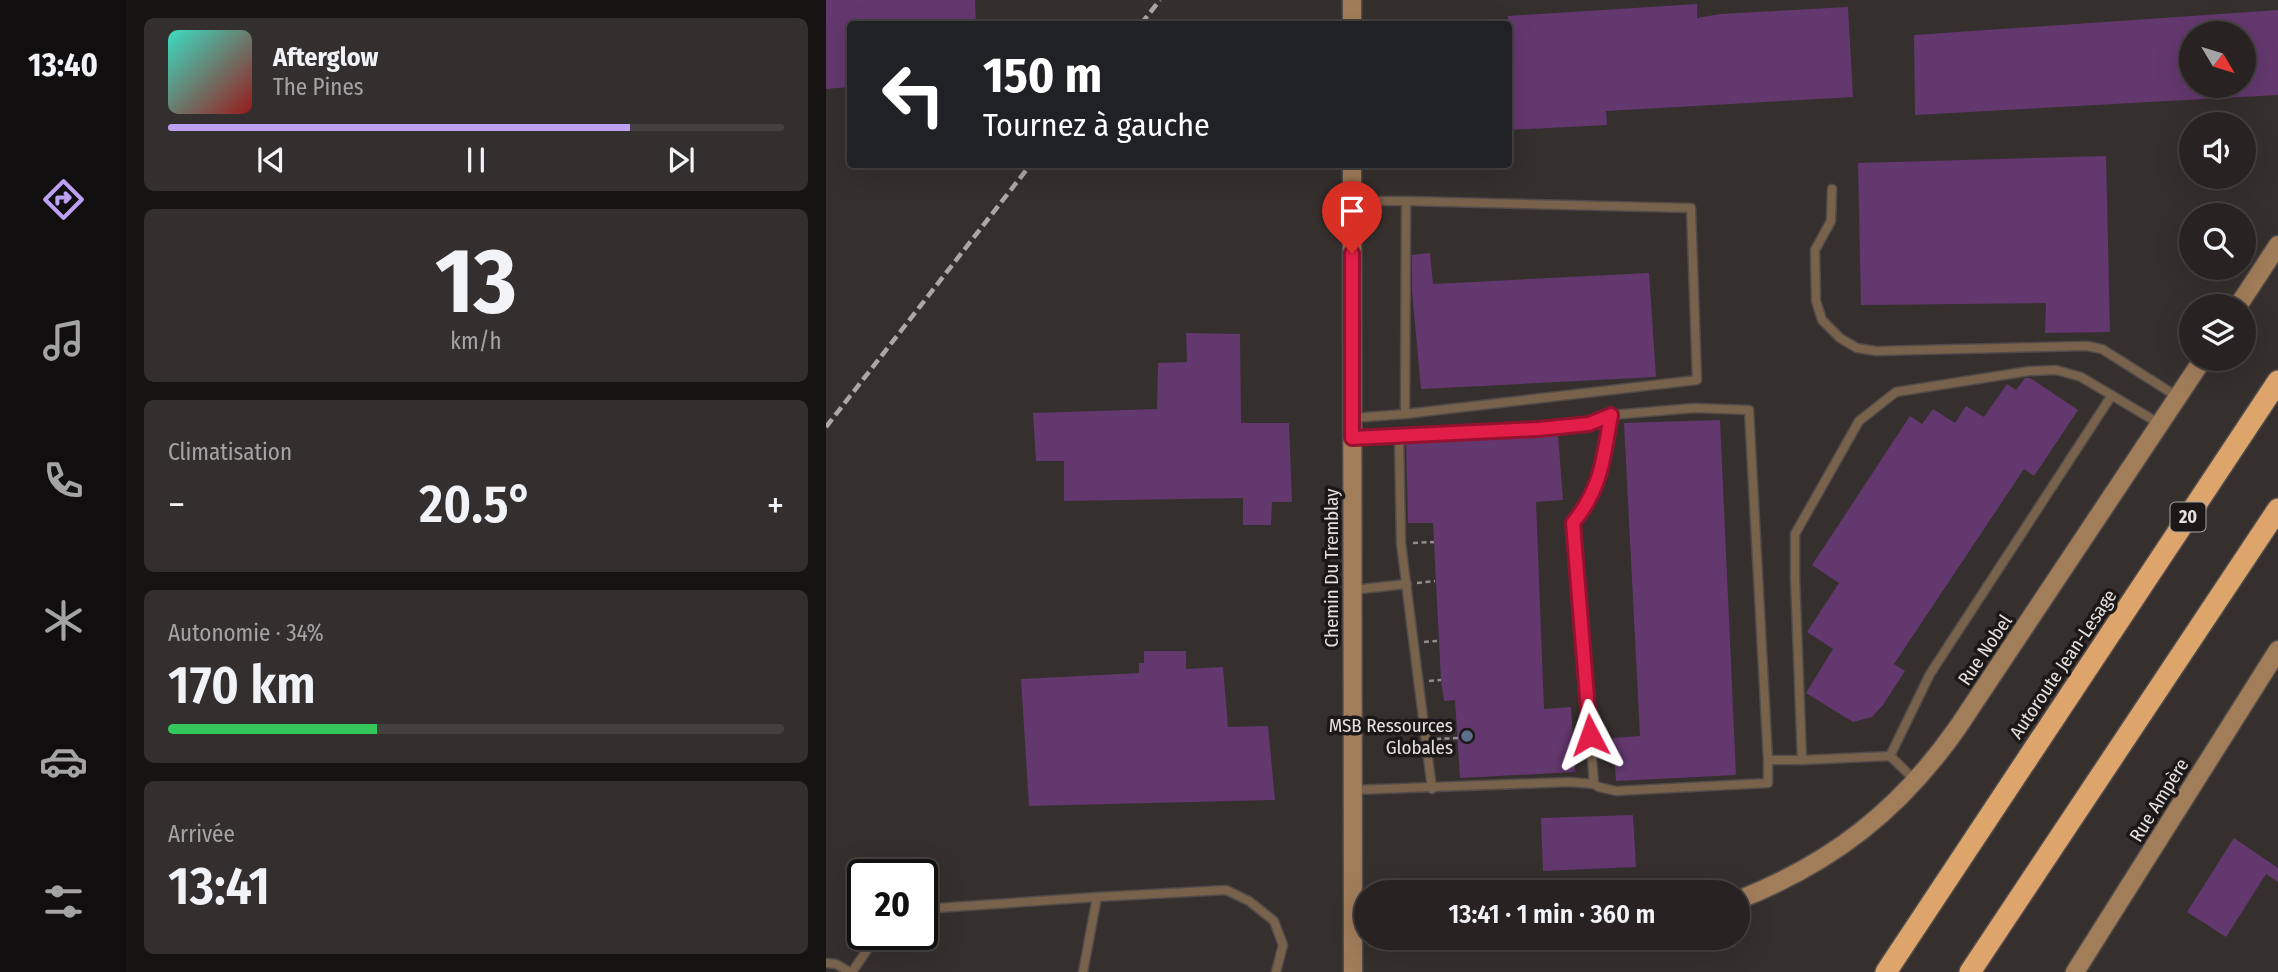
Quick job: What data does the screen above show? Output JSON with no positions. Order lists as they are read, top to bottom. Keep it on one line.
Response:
{"streets":{"highway":["20","Autoroute Jean-Lesage"],"street":["Chemin Du Tremblay","Rue Nobel","Rue Ampère"]},"places":["MSB Ressources Globales"],"north":"bottom right","page":{"tabs":"13:40","turn":["150 m","Tournez à gauche"],"song":["Afterglow","The Pines"],"tile":[["13","km/h"],"Climatisation",["Autonomie · 34%","170 km"],["Arrivée","13:41"]],"heat":["−","20.5°","+"],"limit":"20","trip":"13:41 · 1 min · 360 m"}}
